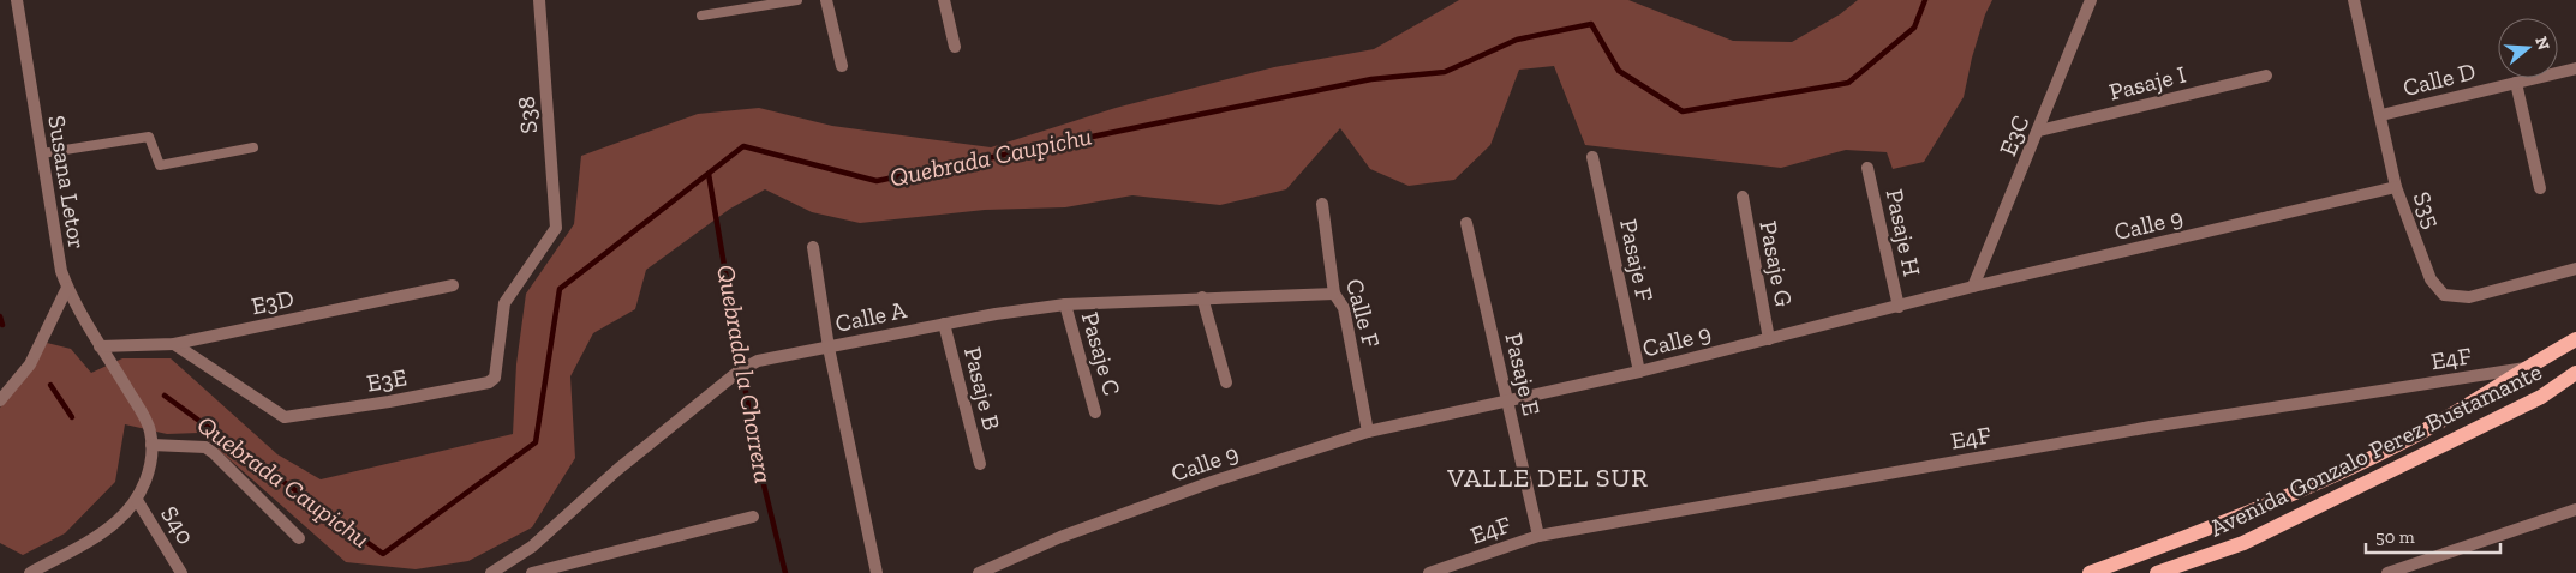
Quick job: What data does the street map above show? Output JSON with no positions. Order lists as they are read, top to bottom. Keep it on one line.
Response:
{"streets":{"main road":["Avenida Gonzalo Perez Bustamante"],"street":["Calle D","Pasaje I","S38","E3C","Susana Letor","S35","Calle 9","Pasaje H","Pasaje F","Pasaje G","E3D","Calle F","Calle A","Pasaje C","E4F","Pasaje E","E3E","Pasaje B","S40"]},"crossings":[["Calle D","S35"],["Pasaje I","E3C"],["S38","E3E"],["E3C","Calle 9"],["Susana Letor","E3D"],["S35","Calle 9"],["Calle 9","Pasaje H"],["Calle 9","Pasaje F"],["Calle 9","Pasaje G"],["Calle 9","Calle F"],["Calle 9","Pasaje E"],["E3D","E3E"],["Calle F","Calle A"],["Calle A","Pasaje C"],["Calle A","Pasaje B"],["E4F","Pasaje E"],["E4F","Avenida Gonzalo Perez Bustamante"]],"districts":["VALLE DEL SUR"],"water":["Quebrada Caupichu","Quebrada la Chorrera"],"scale_bar":"50 m","north":"right"}
